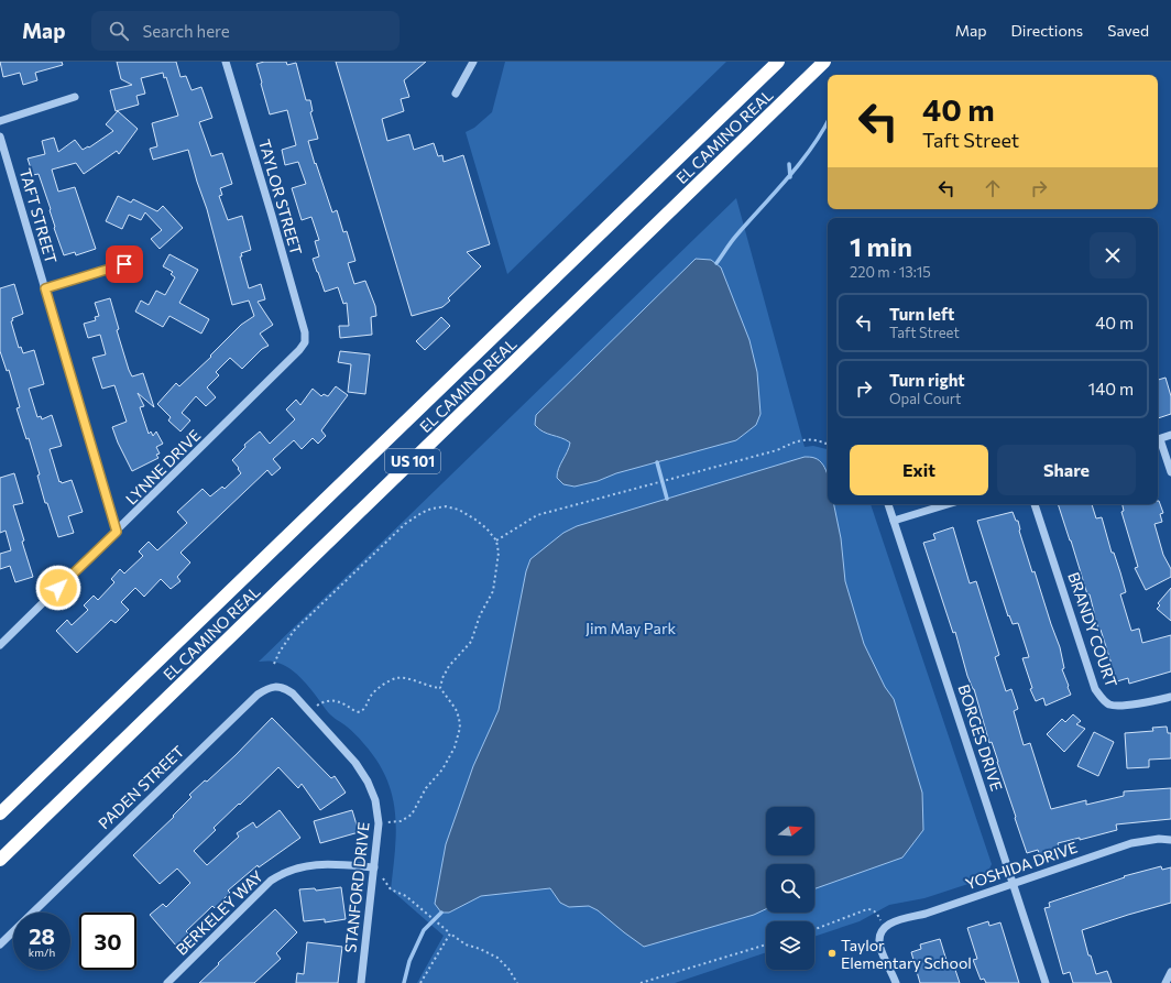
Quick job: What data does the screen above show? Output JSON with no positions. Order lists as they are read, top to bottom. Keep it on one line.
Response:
{"streets":{"highway":["EL CAMINO REAL","US 101"],"street":["TAYLOR STREET","TAFT STREET","LYNNE DRIVE","BRANDY COURT","BORGES DRIVE","PADEN STREET","YOSHIDA DRIVE","STANFORD DRIVE","BERKELEY WAY"]},"crossings":[["TAYLOR STREET","LYNNE DRIVE"],["TAFT STREET","LYNNE DRIVE"],["BORGES DRIVE","YOSHIDA DRIVE"],["PADEN STREET","STANFORD DRIVE"],["STANFORD DRIVE","BERKELEY WAY"]],"parks":["Jim May Park"],"places":["Taylor Elementary School"],"north":"right","page":{"header":"Map","search":"Search here","nav":["Map","Directions","Saved"],"turn":["40 m","Taft Street"],"heading":["1 min","220 m · 13:15"],"list":[{"name":"Turn left","note":"Taft Street","value":"40 m"},{"name":"Turn right","note":"Opal Court","value":"140 m"}],"buttons":["Exit","Share"],"speed":"28 km/h","limit":"30"}}
